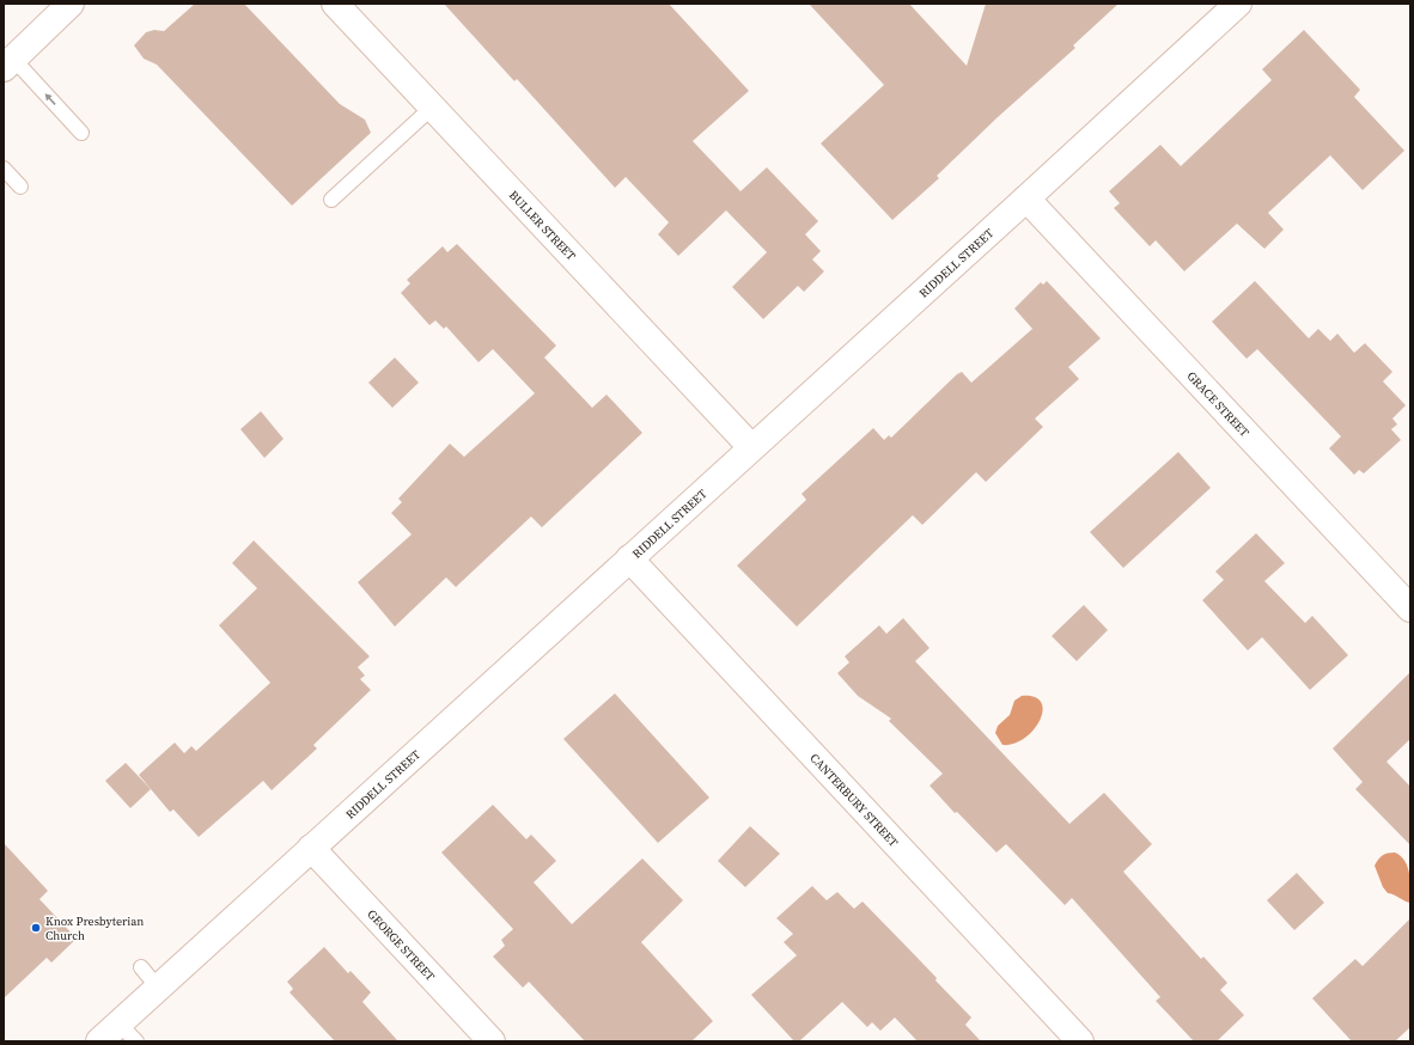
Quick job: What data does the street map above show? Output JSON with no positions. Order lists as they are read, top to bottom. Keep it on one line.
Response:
{"streets":{"street":["BULLER STREET","RIDDELL STREET","GRACE STREET","CANTERBURY STREET","GEORGE STREET"]},"crossings":[["BULLER STREET","RIDDELL STREET"],["RIDDELL STREET","GRACE STREET"],["RIDDELL STREET","CANTERBURY STREET"],["RIDDELL STREET","GEORGE STREET"]],"places":["Knox Presbyterian Church"]}
